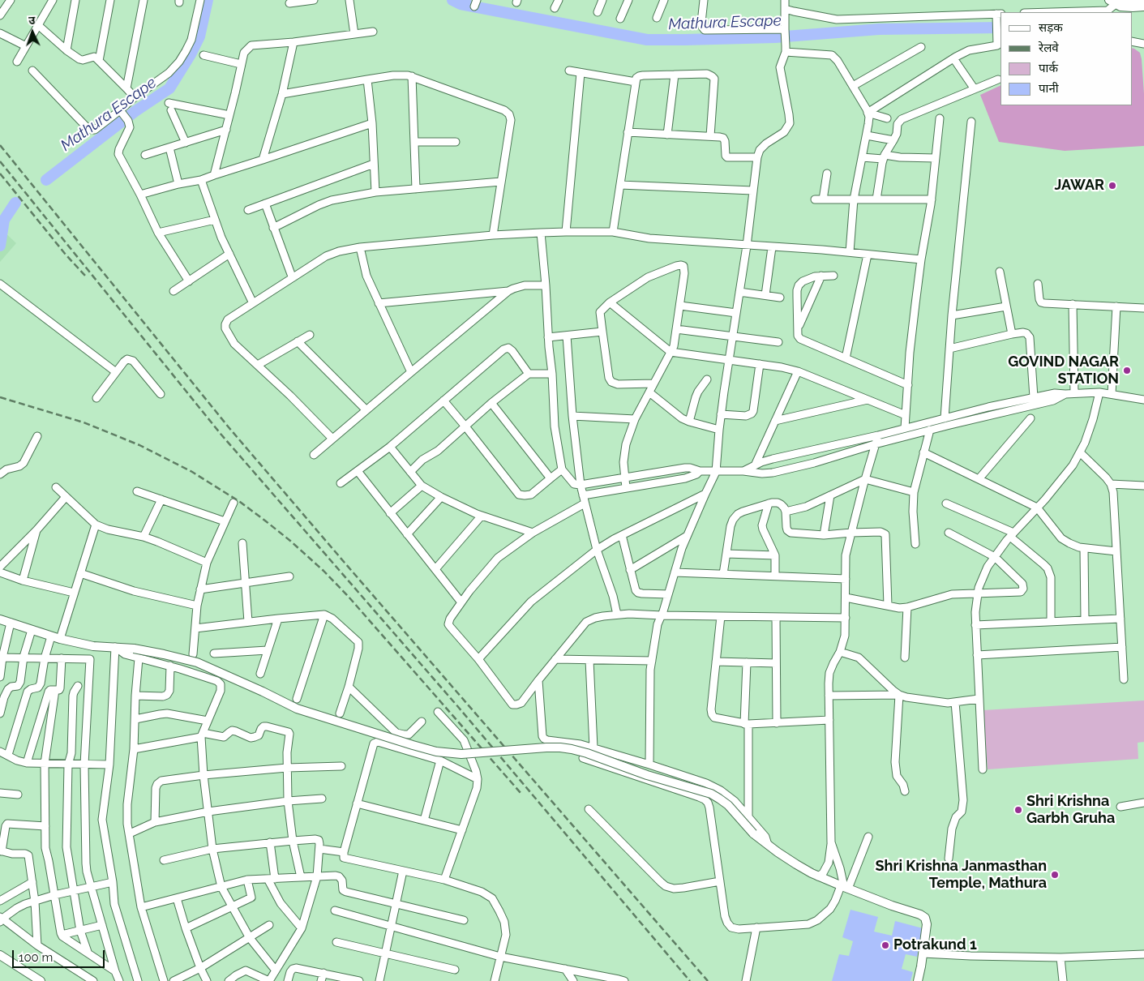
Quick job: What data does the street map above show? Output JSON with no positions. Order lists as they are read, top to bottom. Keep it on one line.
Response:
{"water":["Mathura Escape"],"places":["JAWAR","GOVIND NAGAR STATION","Shri Krishna Garbh Gruha","Shri Krishna Janmasthan Temple, Mathura","Potrakund 1"],"legend":["सड़क","रेलवे","पार्क","पानी"],"scale_bar":"100 m","north":"top"}
